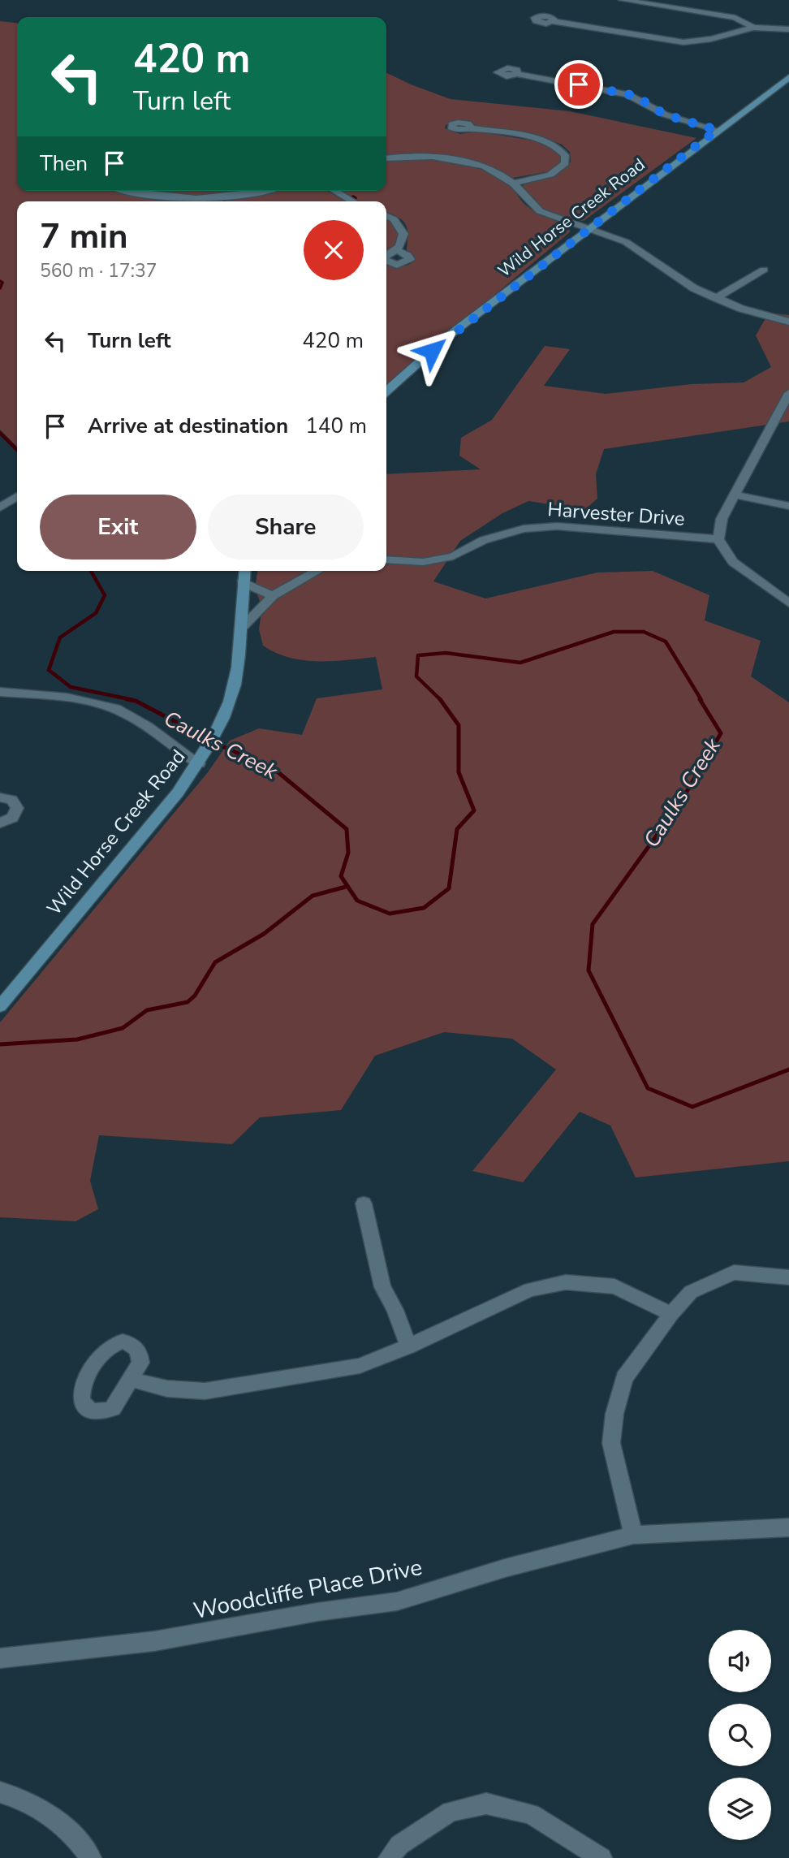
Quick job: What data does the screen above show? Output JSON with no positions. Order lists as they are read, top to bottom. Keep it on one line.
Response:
{"streets":{"main road":["Wild Horse Creek Road"],"street":["Harvester Drive","Woodcliffe Place Drive"]},"water":["Caulks Creek"],"page":{"turn":["420 m","Turn left"],"then":"Then","heading":["7 min","560 m · 17:37"],"list":[{"name":"Turn left","value":"420 m"},{"name":"Arrive at destination","value":"140 m"}],"buttons":["Exit","Share"]}}
